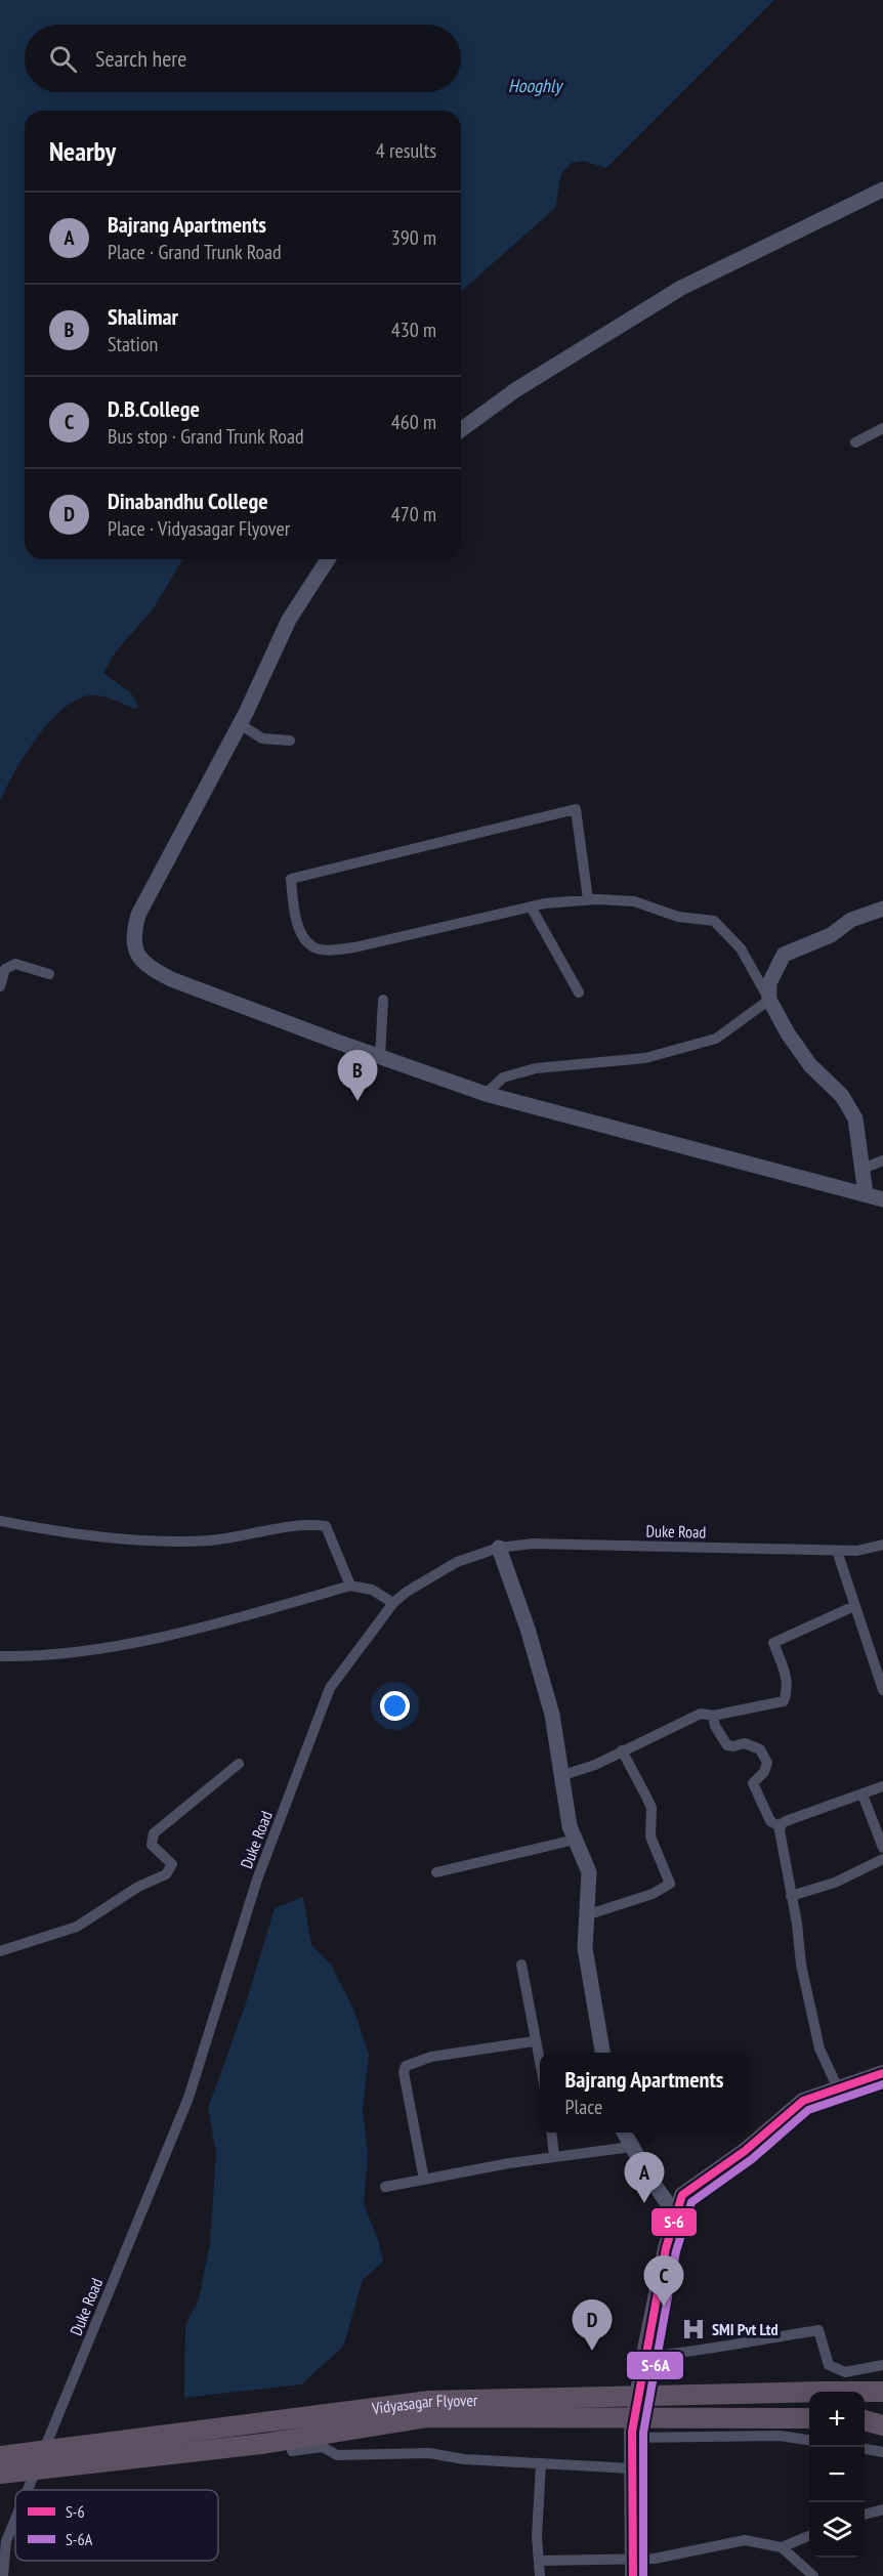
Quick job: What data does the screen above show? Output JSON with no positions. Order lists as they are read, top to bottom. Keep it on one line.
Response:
{"streets":{"highway":["Vidyasagar Flyover"],"street":["Duke Road"]},"water":["Hooghly"],"places":{"hospital":["SMI Pvt Ltd"]},"lines":["transit line S-6","transit line S-6A"],"legend":["S-6","S-6A"],"page":{"search":"Search here","heading":["Nearby","4 results"],"list":[{"mark":"A","name":"Bajrang Apartments","note":"Place · Grand Trunk Road","value":"390 m"},{"mark":"B","name":"Shalimar","note":"Station","value":"430 m"},{"mark":"C","name":"D.B.College","note":"Bus stop · Grand Trunk Road","value":"460 m"},{"mark":"D","name":"Dinabandhu College","note":"Place · Vidyasagar Flyover","value":"470 m"}],"pins":["B","A","C","D"],"popup":["Bajrang Apartments","Place"],"map_buttons":["+","−"]}}
